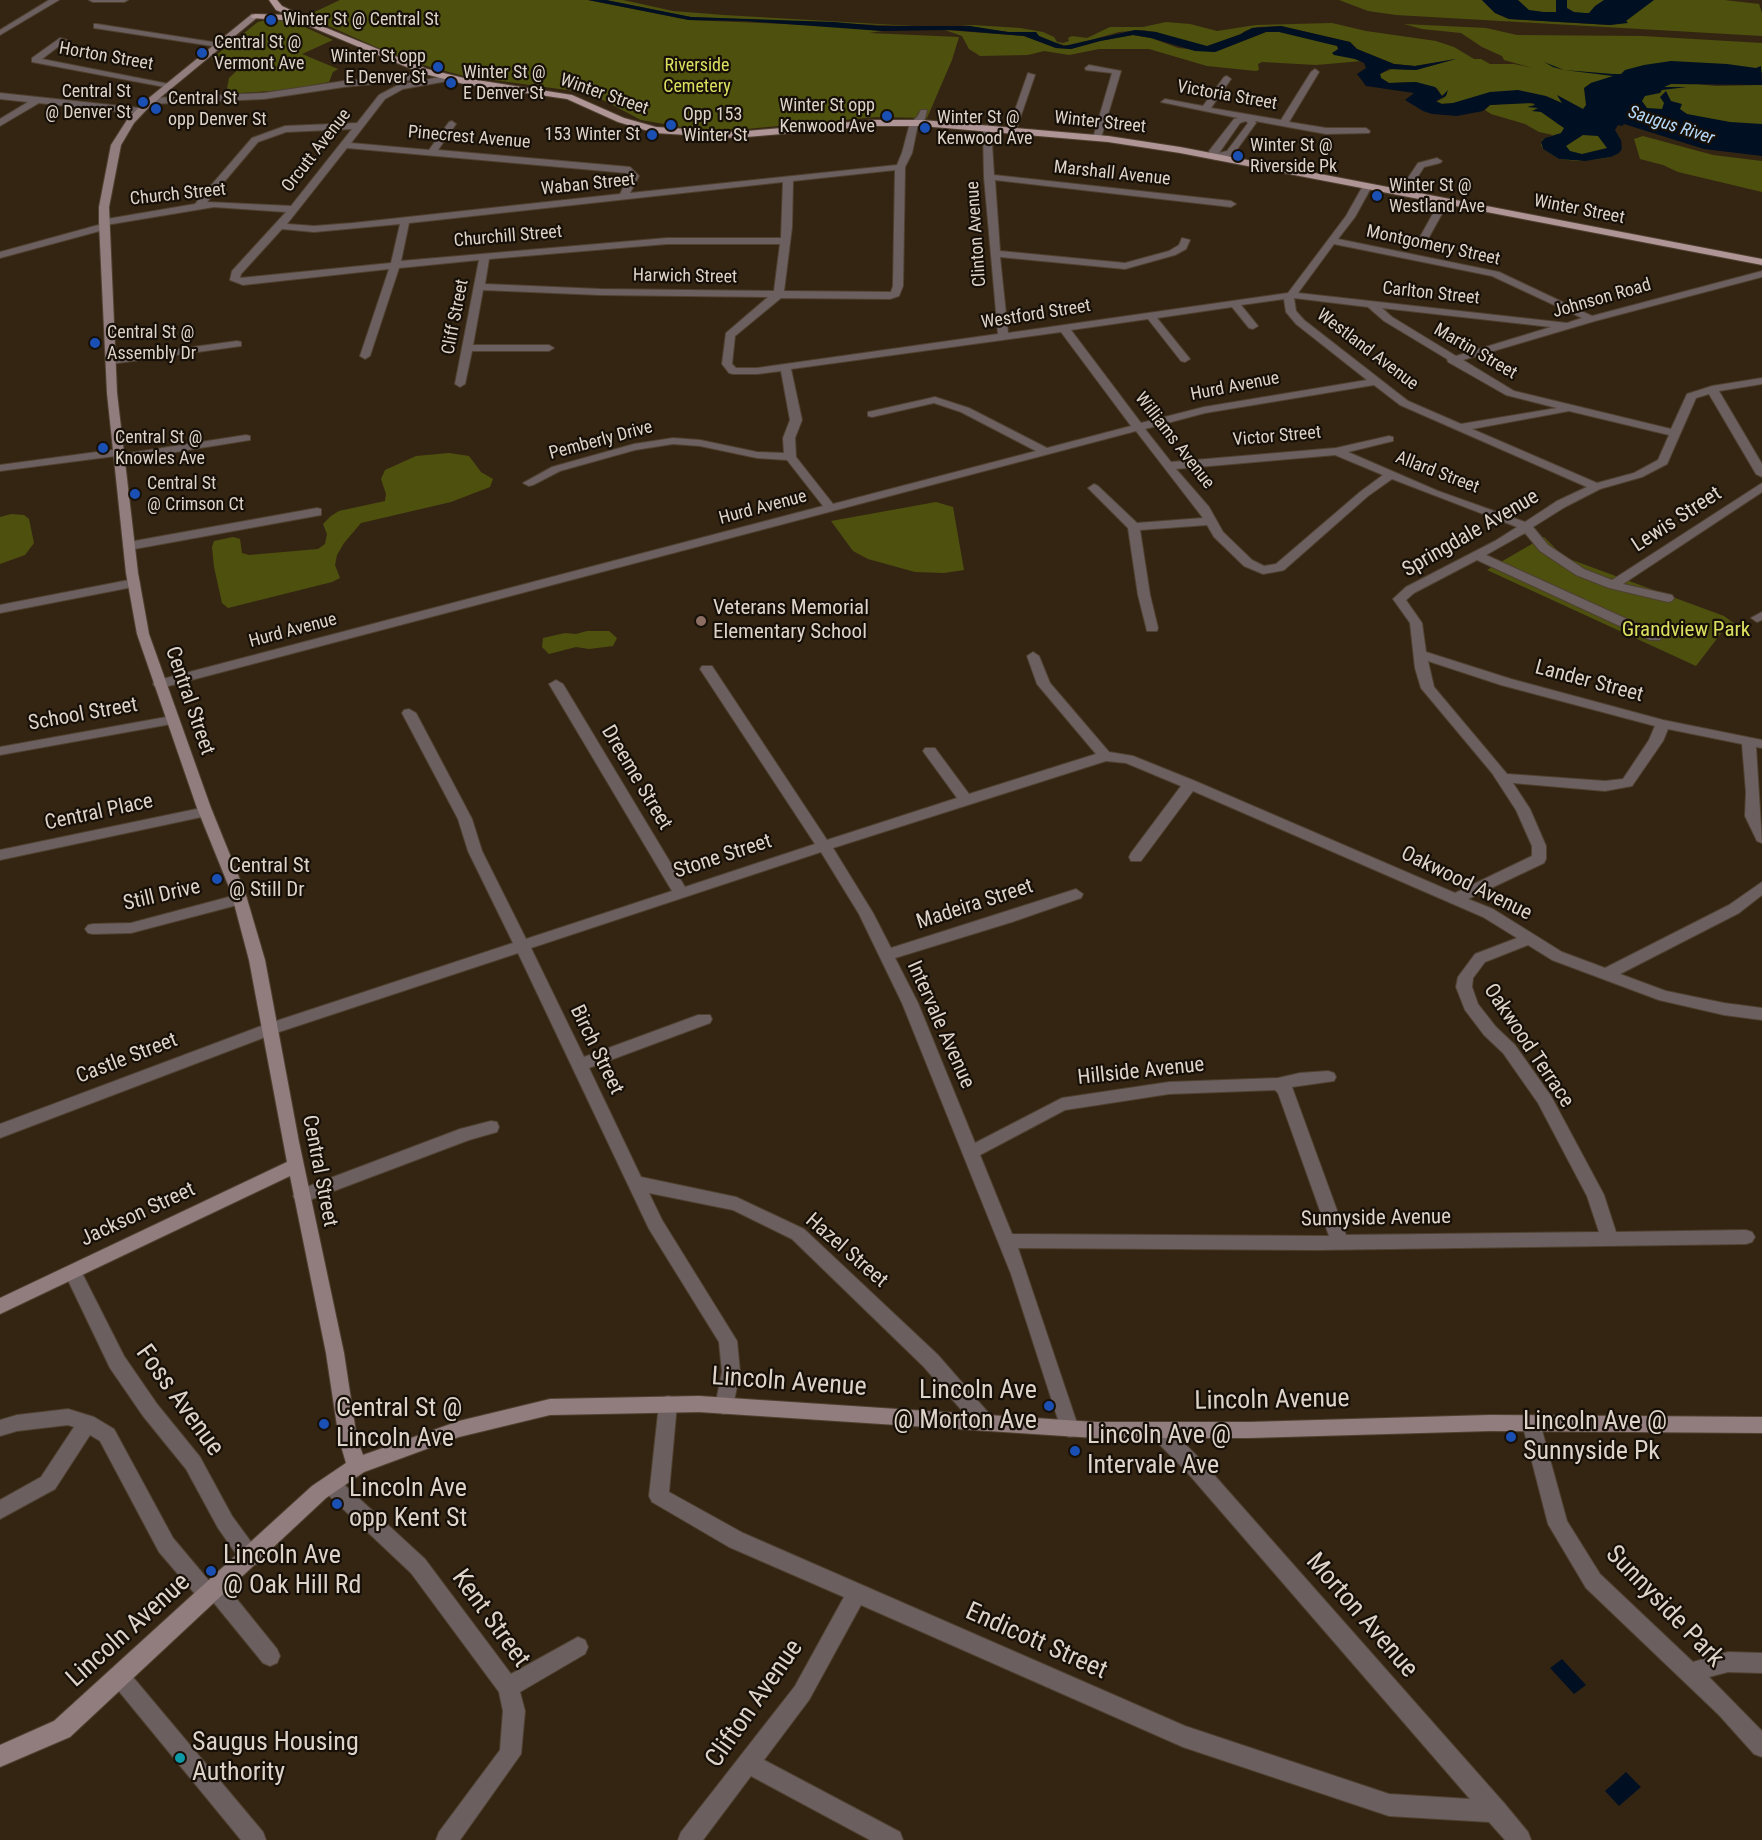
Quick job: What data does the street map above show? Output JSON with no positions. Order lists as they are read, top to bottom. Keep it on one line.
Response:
{"streets":{"main road":["Winter Street","Central Street","Jackson Street","Lincoln Avenue"],"street":["Horton Street","Victoria Street","Pinecrest Avenue","Orcutt Avenue","Marshall Avenue","Waban Street","Church Street","Clinton Avenue","Churchill Street","Montgomery Street","Harwich Street","Carlton Street","Johnson Road","Westford Street","Cliff Street","Westland Avenue","Martin Street","Hurd Avenue","Victor Street","Pemberly Drive","Williams Avenue","Allard Street","Lewis Street","Springdale Avenue","Lander Street","School Street","Dreeme Street","Central Place","Stone Street","Oakwood Avenue","Still Drive","Madeira Street","Intervale Avenue","Oakwood Terrace","Birch Street","Castle Street","Hillside Avenue","Sunnyside Avenue","Hazel Street","Foss Avenue","Sunnyside Park","Morton Avenue","Kent Street","Endicott Street","Clifton Avenue"]},"crossings":[["Horton Street","Central Street"],["Winter Street","Orcutt Avenue"],["Winter Street","Clinton Avenue"],["Winter Street","Central Street"],["Pinecrest Avenue","Orcutt Avenue"],["Pinecrest Avenue","Waban Street"],["Orcutt Avenue","Waban Street"],["Orcutt Avenue","Church Street"],["Orcutt Avenue","Churchill Street"],["Marshall Avenue","Clinton Avenue"],["Waban Street","Harwich Street"],["Church Street","Central Street"],["Clinton Avenue","Westford Street"],["Churchill Street","Cliff Street"],["Montgomery Street","Johnson Road"],["Harwich Street","Westford Street"],["Harwich Street","Cliff Street"],["Carlton Street","Johnson Road"],["Carlton Street","Westford Street"],["Carlton Street","Westland Avenue"],["Carlton Street","Martin Street"],["Johnson Road","Martin Street"],["Westford Street","Westland Avenue"],["Westford Street","Williams Avenue"],["Westland Avenue","Hurd Avenue"],["Westland Avenue","Springdale Avenue"],["Martin Street","Springdale Avenue"],["Hurd Avenue","Williams Avenue"],["Hurd Avenue","Central Street"],["Victor Street","Williams Avenue"],["Victor Street","Allard Street"],["Williams Avenue","Allard Street"],["Allard Street","Springdale Avenue"],["Springdale Avenue","Lander Street"],["Springdale Avenue","Oakwood Avenue"],["Central Street","School Street"],["Central Street","Central Place"],["Central Street","Stone Street"],["Central Street","Still Drive"],["Central Street","Castle Street"],["Central Street","Jackson Street"],["Central Street","Lincoln Avenue"],["Dreeme Street","Stone Street"],["Stone Street","Oakwood Avenue"],["Stone Street","Intervale Avenue"],["Stone Street","Birch Street"],["Stone Street","Castle Street"],["Oakwood Avenue","Oakwood Terrace"],["Madeira Street","Intervale Avenue"],["Intervale Avenue","Hillside Avenue"],["Intervale Avenue","Sunnyside Avenue"],["Intervale Avenue","Lincoln Avenue"],["Oakwood Terrace","Sunnyside Avenue"],["Birch Street","Hazel Street"],["Birch Street","Lincoln Avenue"],["Jackson Street","Foss Avenue"],["Hazel Street","Lincoln Avenue"],["Lincoln Avenue","Foss Avenue"],["Lincoln Avenue","Sunnyside Park"],["Lincoln Avenue","Morton Avenue"],["Lincoln Avenue","Kent Street"],["Lincoln Avenue","Endicott Street"],["Morton Avenue","Endicott Street"],["Endicott Street","Clifton Avenue"]],"water":["Saugus River"],"parks":["Riverside Cemetery","Grandview Park"],"places":["Winter St @ Central St","Central St @ Vermont Ave","Winter St opp E Denver St","Winter St @ E Denver St","Central St @ Denver St","Central St opp Denver St","Winter St opp Kenwood Ave","Opp 153 Winter St","Winter St @ Kenwood Ave","153 Winter St","Winter St @ Riverside Pk","Winter St @ Westland Ave","Central St @ Assembly Dr","Central St @ Knowles Ave","Central St @ Crimson Ct","Veterans Memorial Elementary School","Central St @ Still Dr","Lincoln Ave @ Morton Ave","Central St @ Lincoln Ave","Lincoln Ave @ Sunnyside Pk","Lincoln Ave @ Intervale Ave","Lincoln Ave opp Kent St","Lincoln Ave @ Oak Hill Rd","Saugus Housing Authority"]}
